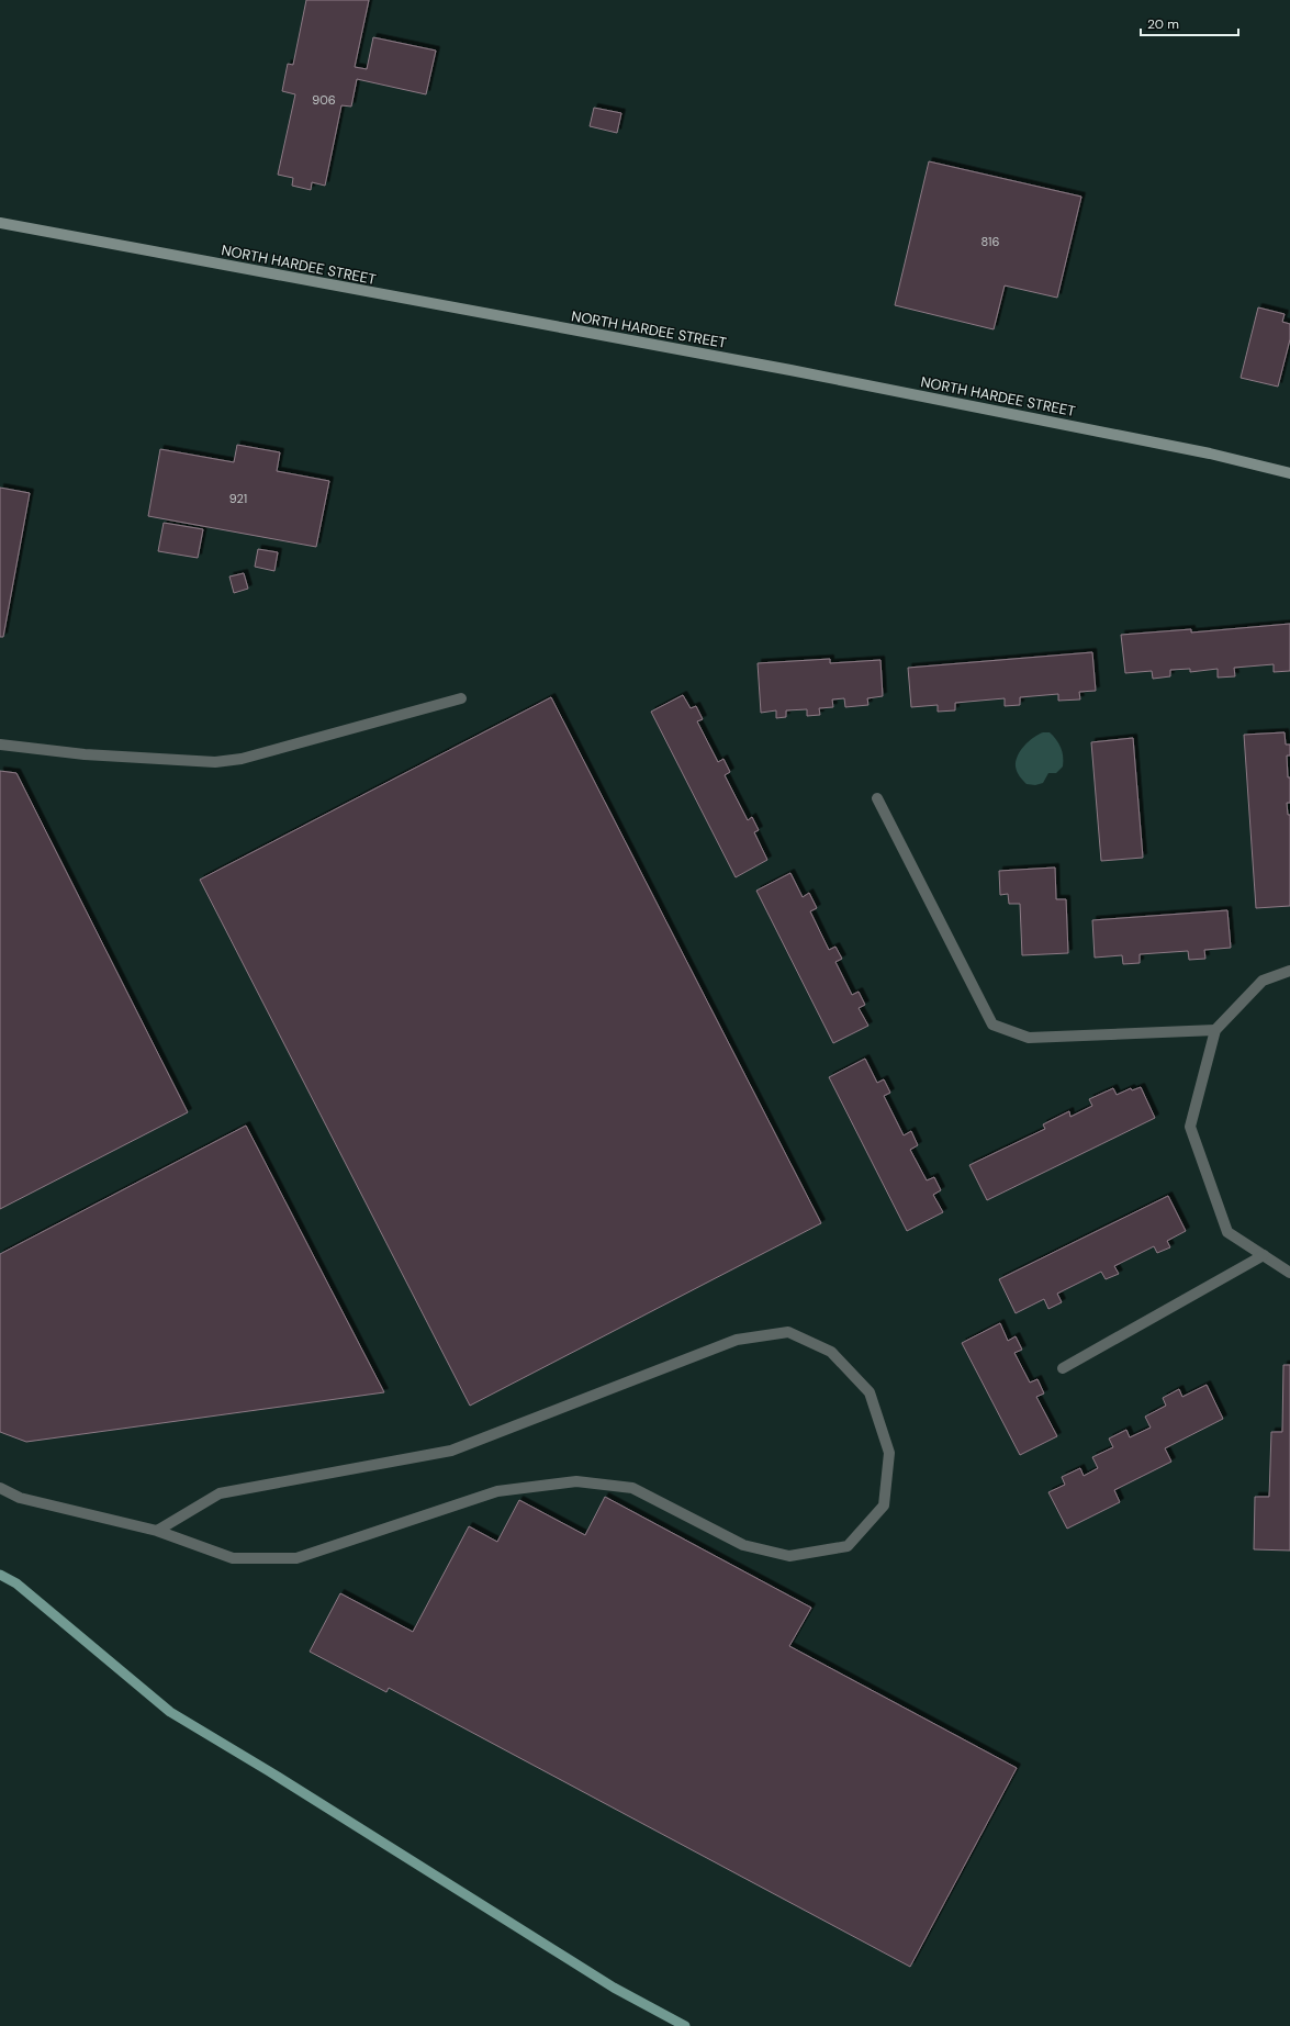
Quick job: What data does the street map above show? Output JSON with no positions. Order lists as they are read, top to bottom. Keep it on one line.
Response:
{"streets":{"street":["NORTH HARDEE STREET"]},"house_numbers":["906","816","921"],"scale_bar":"20 m"}
